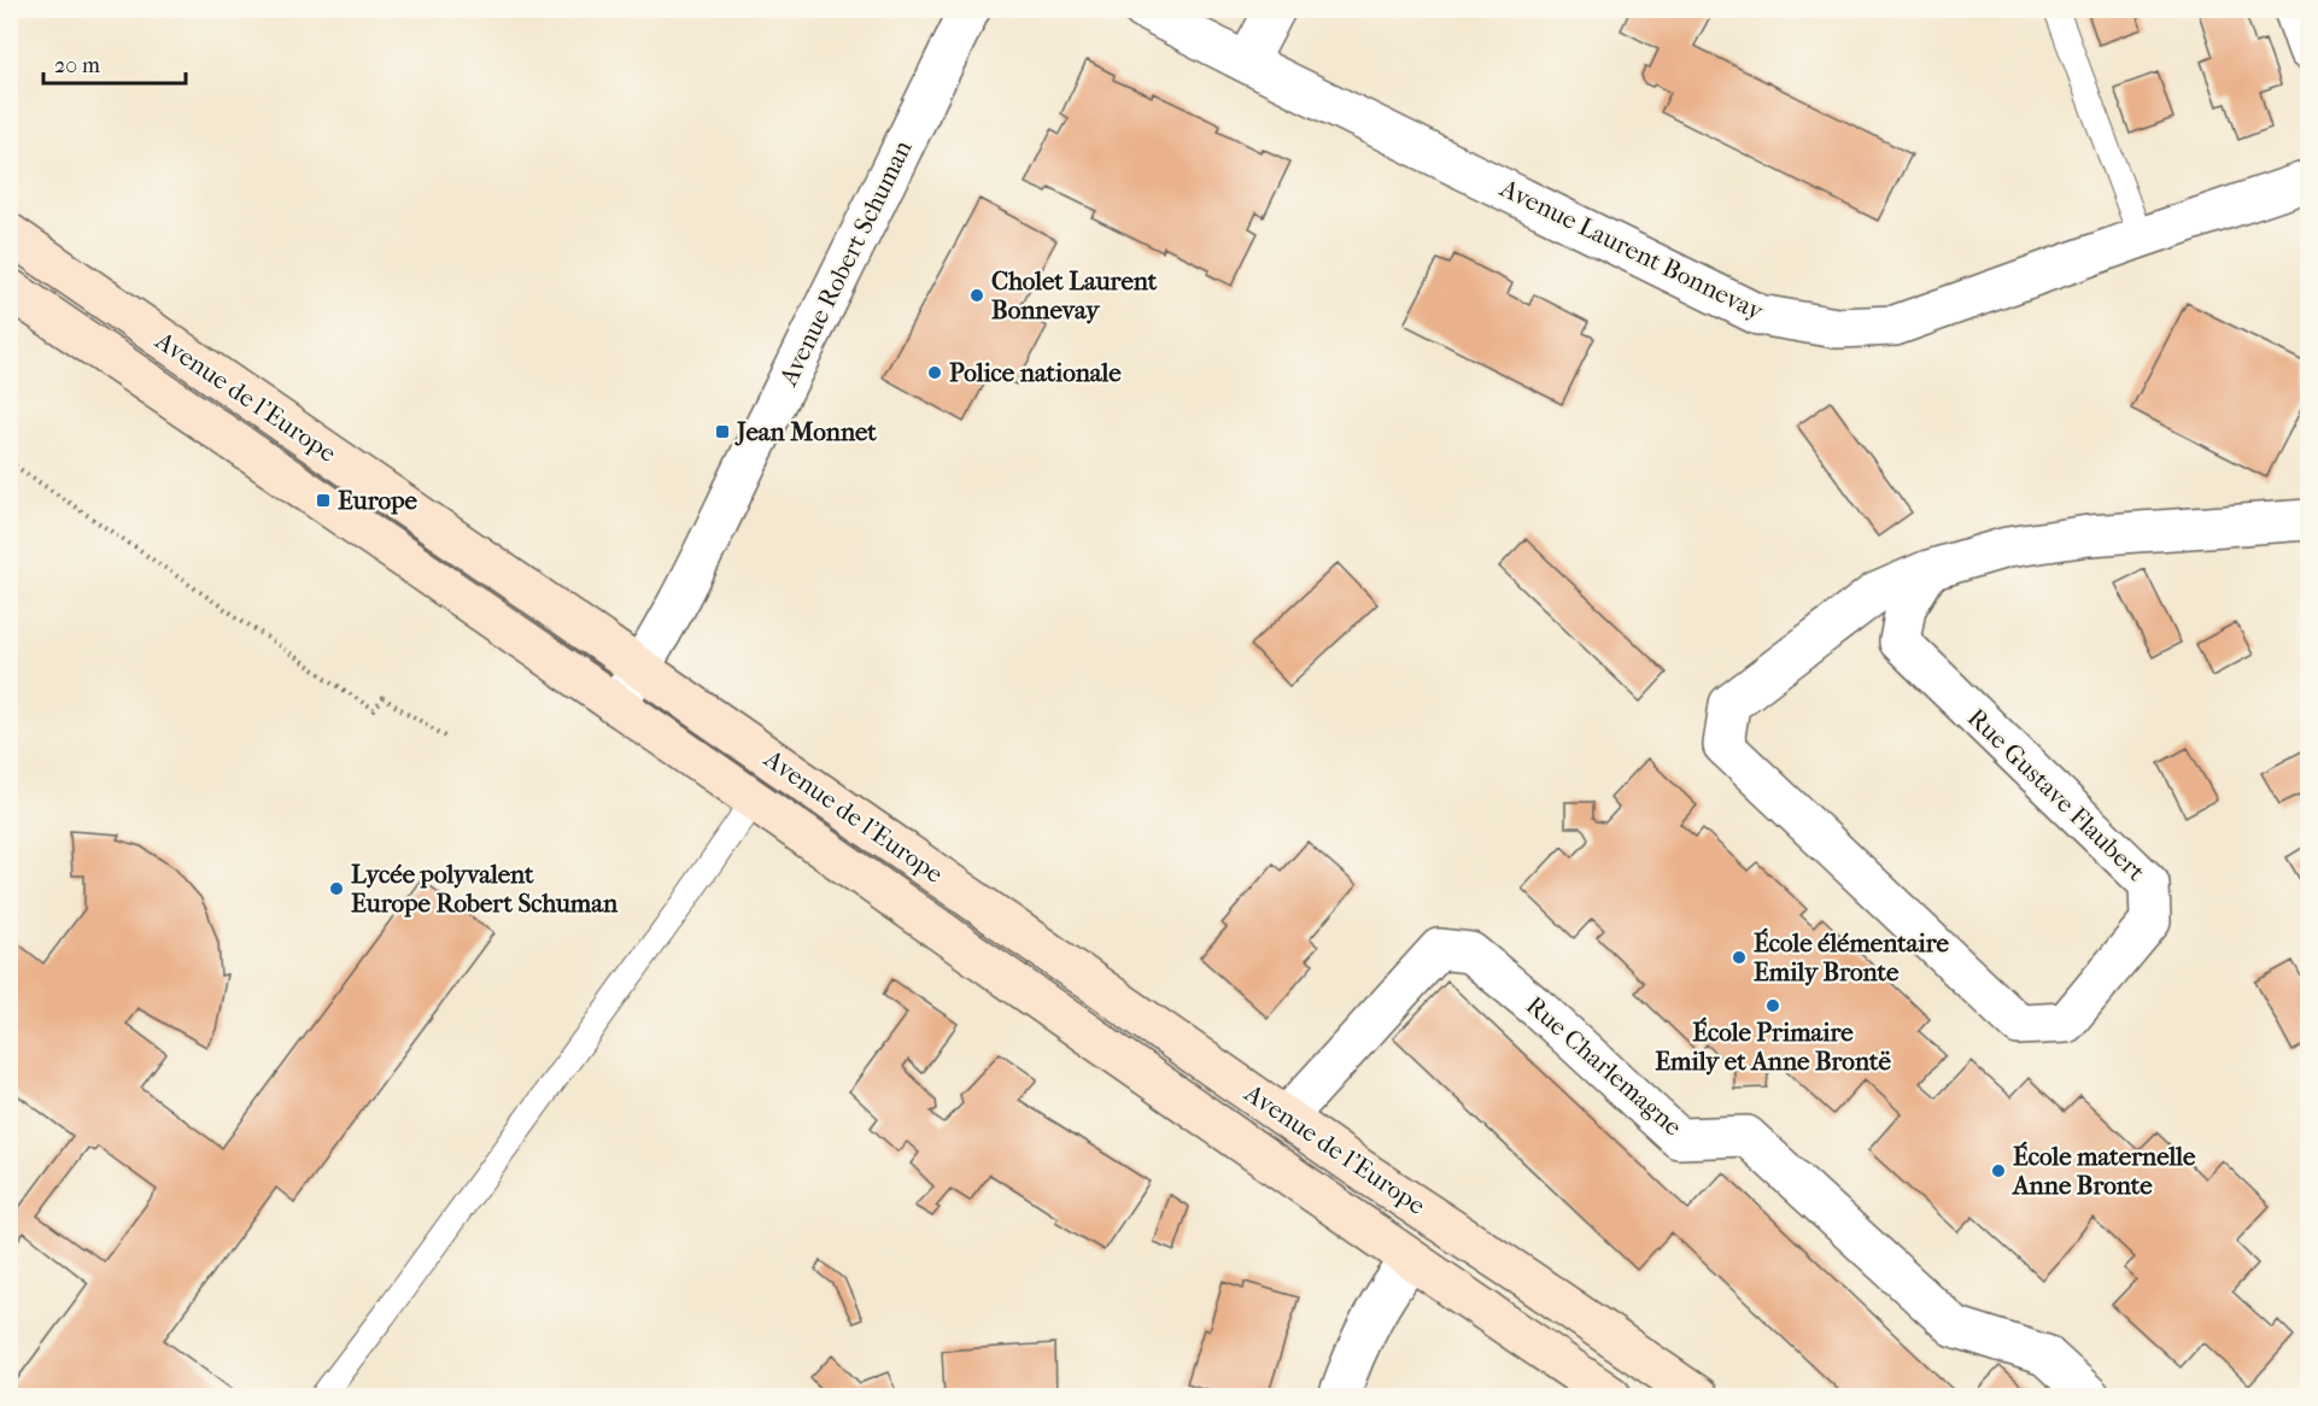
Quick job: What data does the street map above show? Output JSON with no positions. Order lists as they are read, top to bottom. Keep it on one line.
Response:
{"streets":{"main road":["Avenue de l’Europe"],"street":["Avenue Laurent Bonnevay","Avenue Robert Schuman","Rue Gustave Flaubert","Rue Charlemagne"]},"crossings":[["Avenue Robert Schuman","Avenue de l’Europe"],["Avenue de l’Europe","Rue Charlemagne"]],"places":{"other":["Cholet Laurent Bonnevay","Police nationale","Lycée polyvalent Europe Robert Schuman","École élémentaire Emily Bronte","École Primaire Emily et Anne Brontë","École maternelle Anne Bronte"],"transit":["Jean Monnet","Europe"]},"scale_bar":"20 m"}
